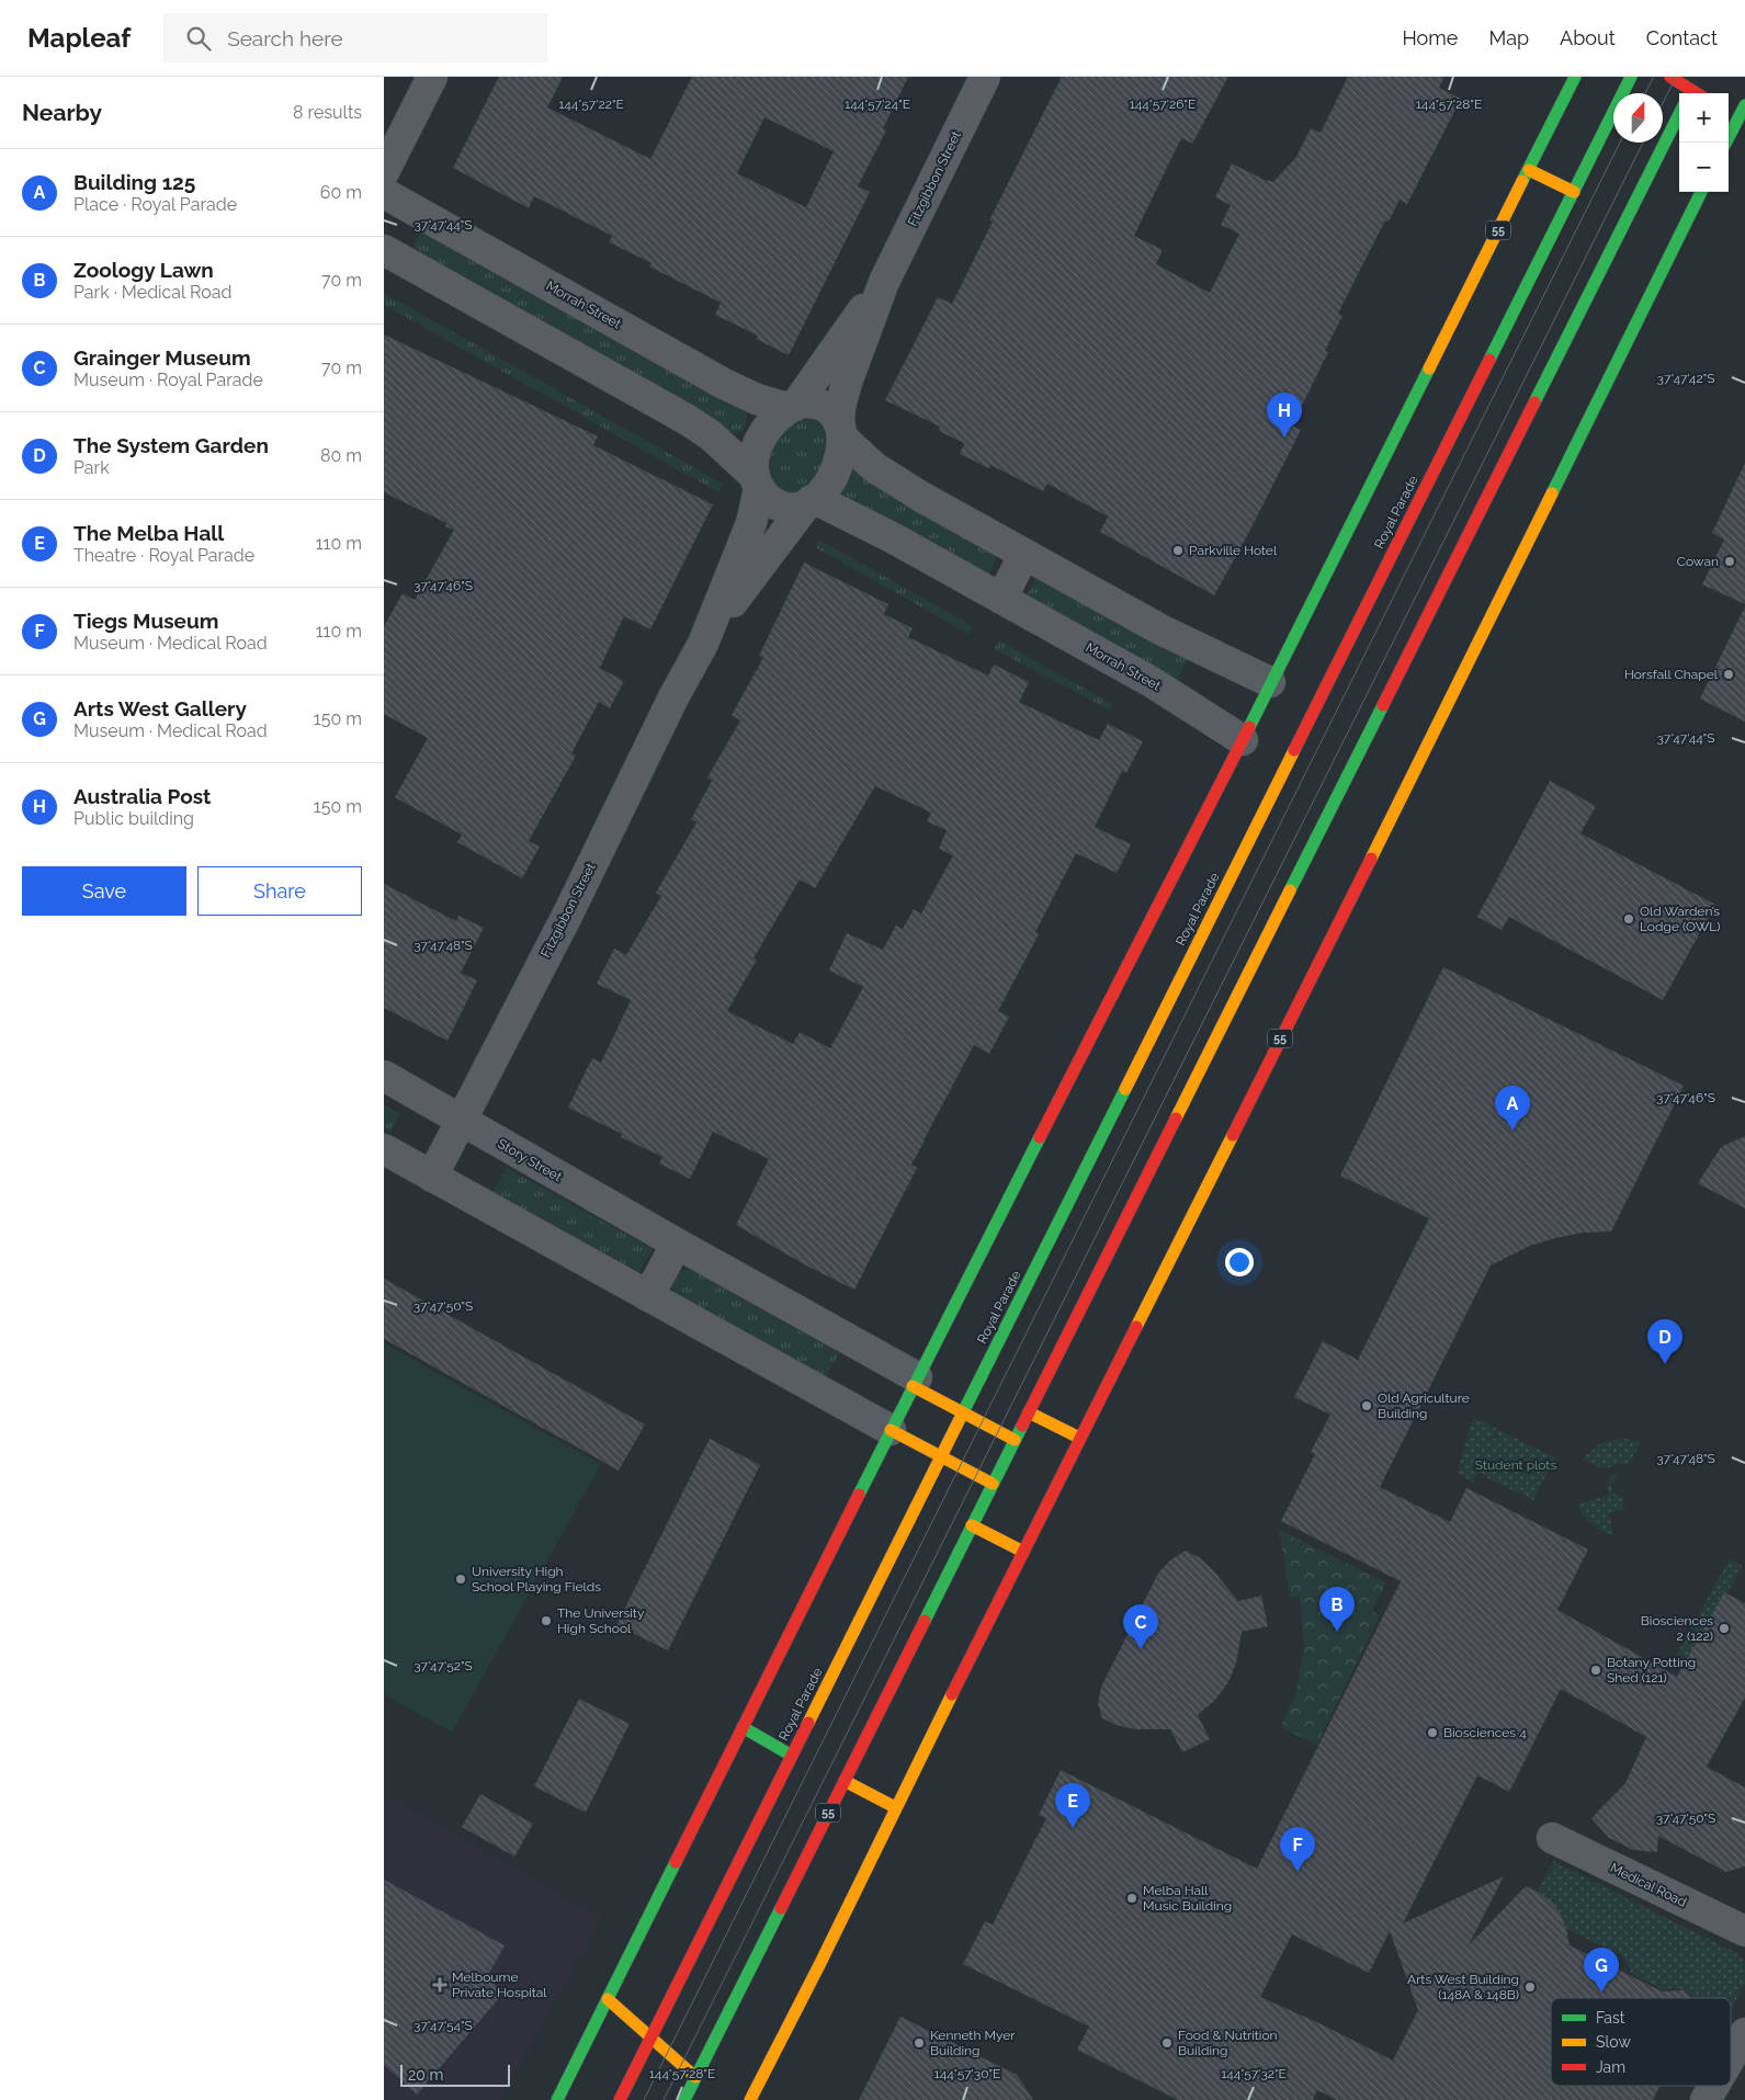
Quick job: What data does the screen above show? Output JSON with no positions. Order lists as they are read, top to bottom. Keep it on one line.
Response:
{"streets":{"main road":["55","Royal Parade"],"street":["Fitzgibbon Street","Morrah Street","Story Street","Medical Road"]},"crossings":[["Fitzgibbon Street","Morrah Street"],["Fitzgibbon Street","Story Street"],["55","Morrah Street"],["55","Royal Parade"],["55","Story Street"]],"parks":["Student plots"],"places":{"other":["Parkville Hotel","Cowan","Horsfall Chapel","Old Warden’s Lodge (OWL)","Old Agriculture Building","University High School Playing Fields","The University High School","Biosciences 2 (122)","Botany Potting Shed (121)","Biosciences 4","Melba Hall Music Building","Arts West Building (148A & 148B)","Kenneth Myer Building","Food & Nutrition Building"],"health":["Melbourne Private Hospital"]},"legend":["Fast","Slow","Jam"],"scale_bar":"20 m","north":"top","page":{"header":"Mapleaf","search":"Search here","nav":["Home","Map","About","Contact"],"heading":["Nearby","8 results"],"map_buttons":["+","−"],"list":[{"mark":"A","name":"Building 125","note":"Place · Royal Parade","value":"60 m"},{"mark":"B","name":"Zoology Lawn","note":"Park · Medical Road","value":"70 m"},{"mark":"C","name":"Grainger Museum","note":"Museum · Royal Parade","value":"70 m"},{"mark":"D","name":"The System Garden","note":"Park","value":"80 m"},{"mark":"E","name":"The Melba Hall","note":"Theatre · Royal Parade","value":"110 m"},{"mark":"F","name":"Tiegs Museum","note":"Museum · Medical Road","value":"110 m"},{"mark":"G","name":"Arts West Gallery","note":"Museum · Medical Road","value":"150 m"},{"mark":"H","name":"Australia Post","note":"Public building","value":"150 m"}],"pins":["H","A","D","B","C","E","F","G"],"buttons":["Save","Share"],"scale":"20 m"},"coordinates":["144°57'22\"E","144°57'24\"E","144°57'26\"E","144°57'28\"E","37°47'44\"S","37°47'42\"S","37°47'46\"S","37°47'48\"S","37°47'50\"S","37°47'52\"S","37°47'54\"S","144°57'30\"E","144°57'32\"E"]}
